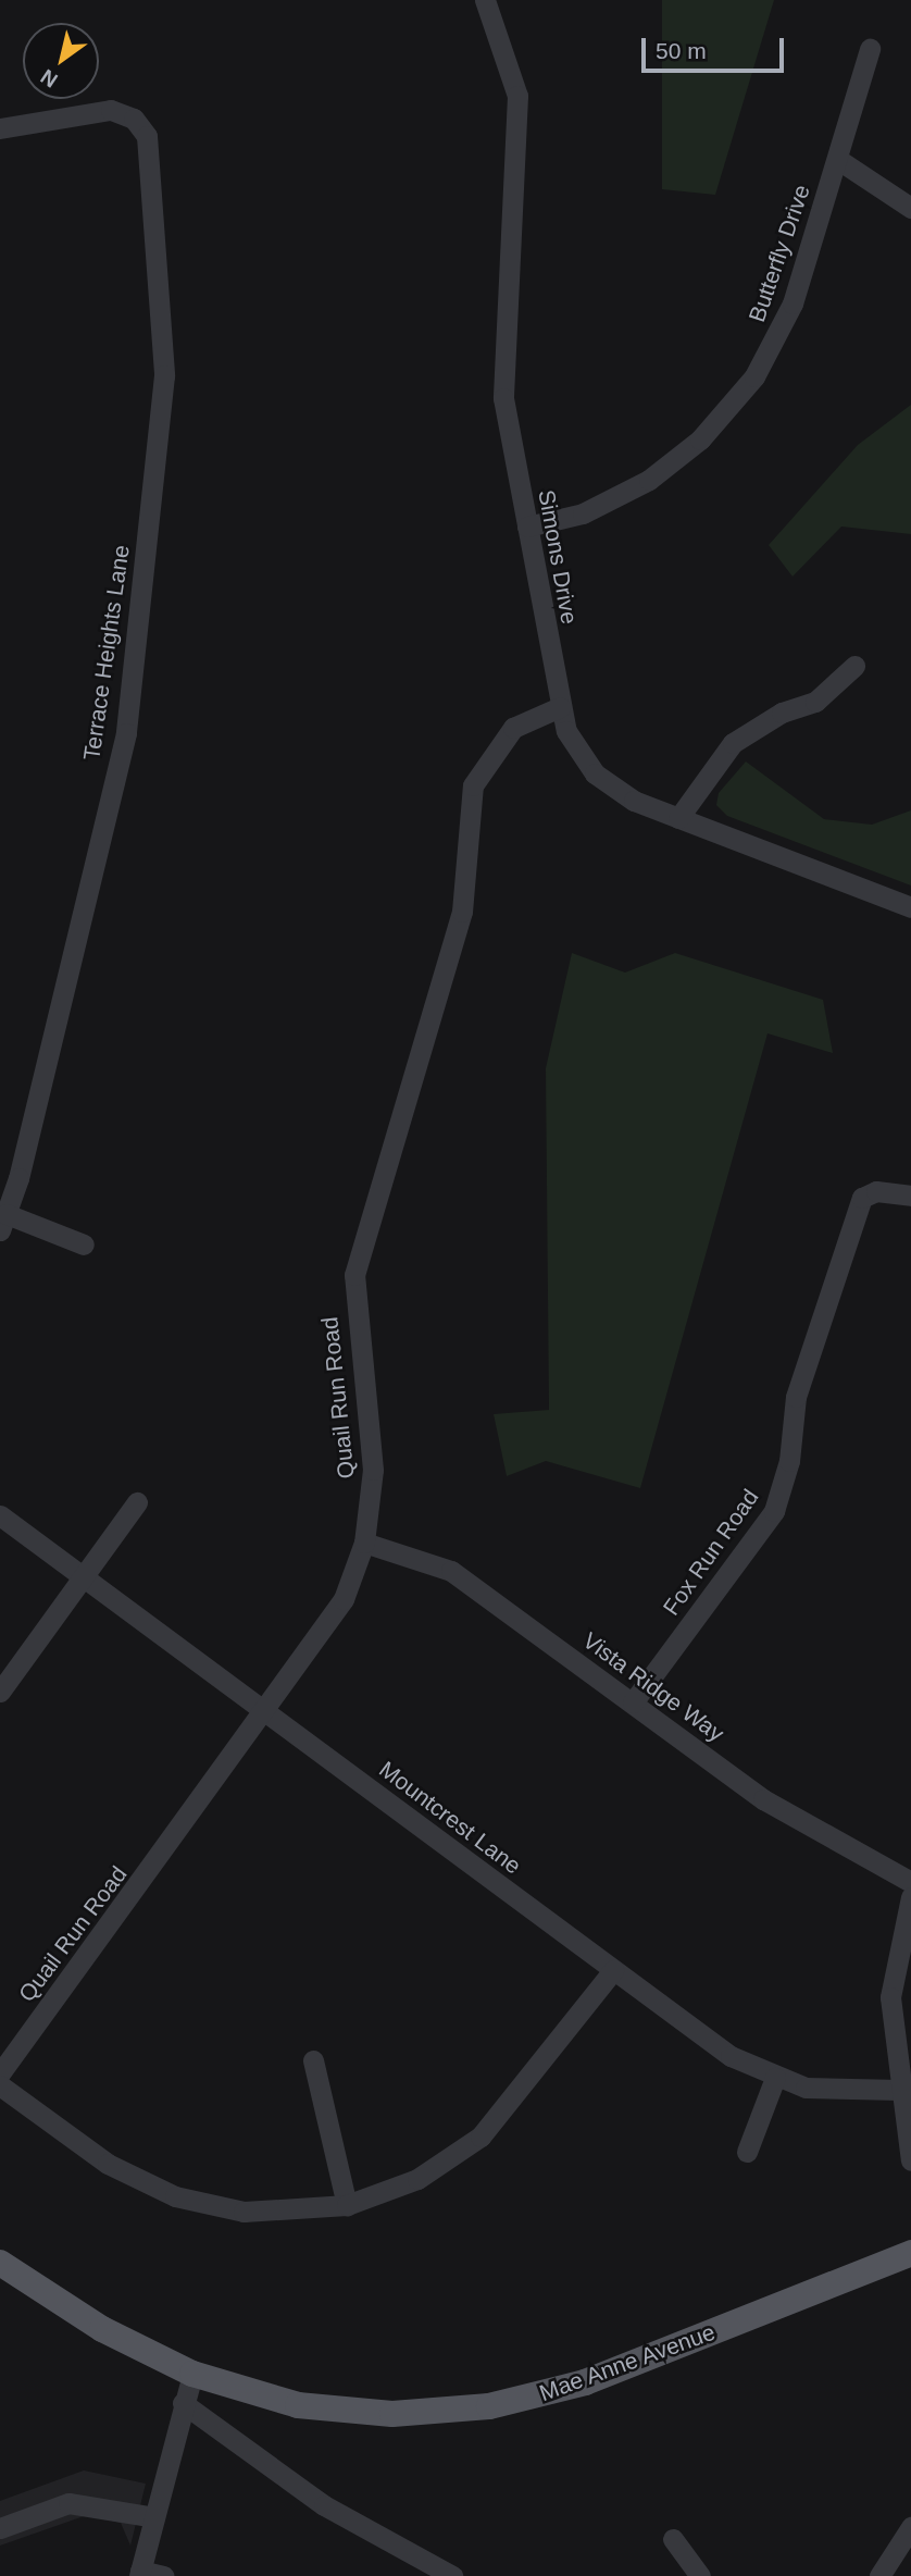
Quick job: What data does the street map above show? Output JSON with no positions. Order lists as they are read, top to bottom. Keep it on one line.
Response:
{"streets":{"main road":["Mae Anne Avenue"],"street":["Butterfly Drive","Simons Drive","Terrace Heights Lane","Quail Run Road","Fox Run Road","Vista Ridge Way","Mountcrest Lane"]},"crossings":[["Butterfly Drive","Simons Drive"],["Simons Drive","Quail Run Road"],["Quail Run Road","Vista Ridge Way"],["Quail Run Road","Mountcrest Lane"],["Fox Run Road","Vista Ridge Way"]],"scale_bar":"50 m","north":"bottom left"}
